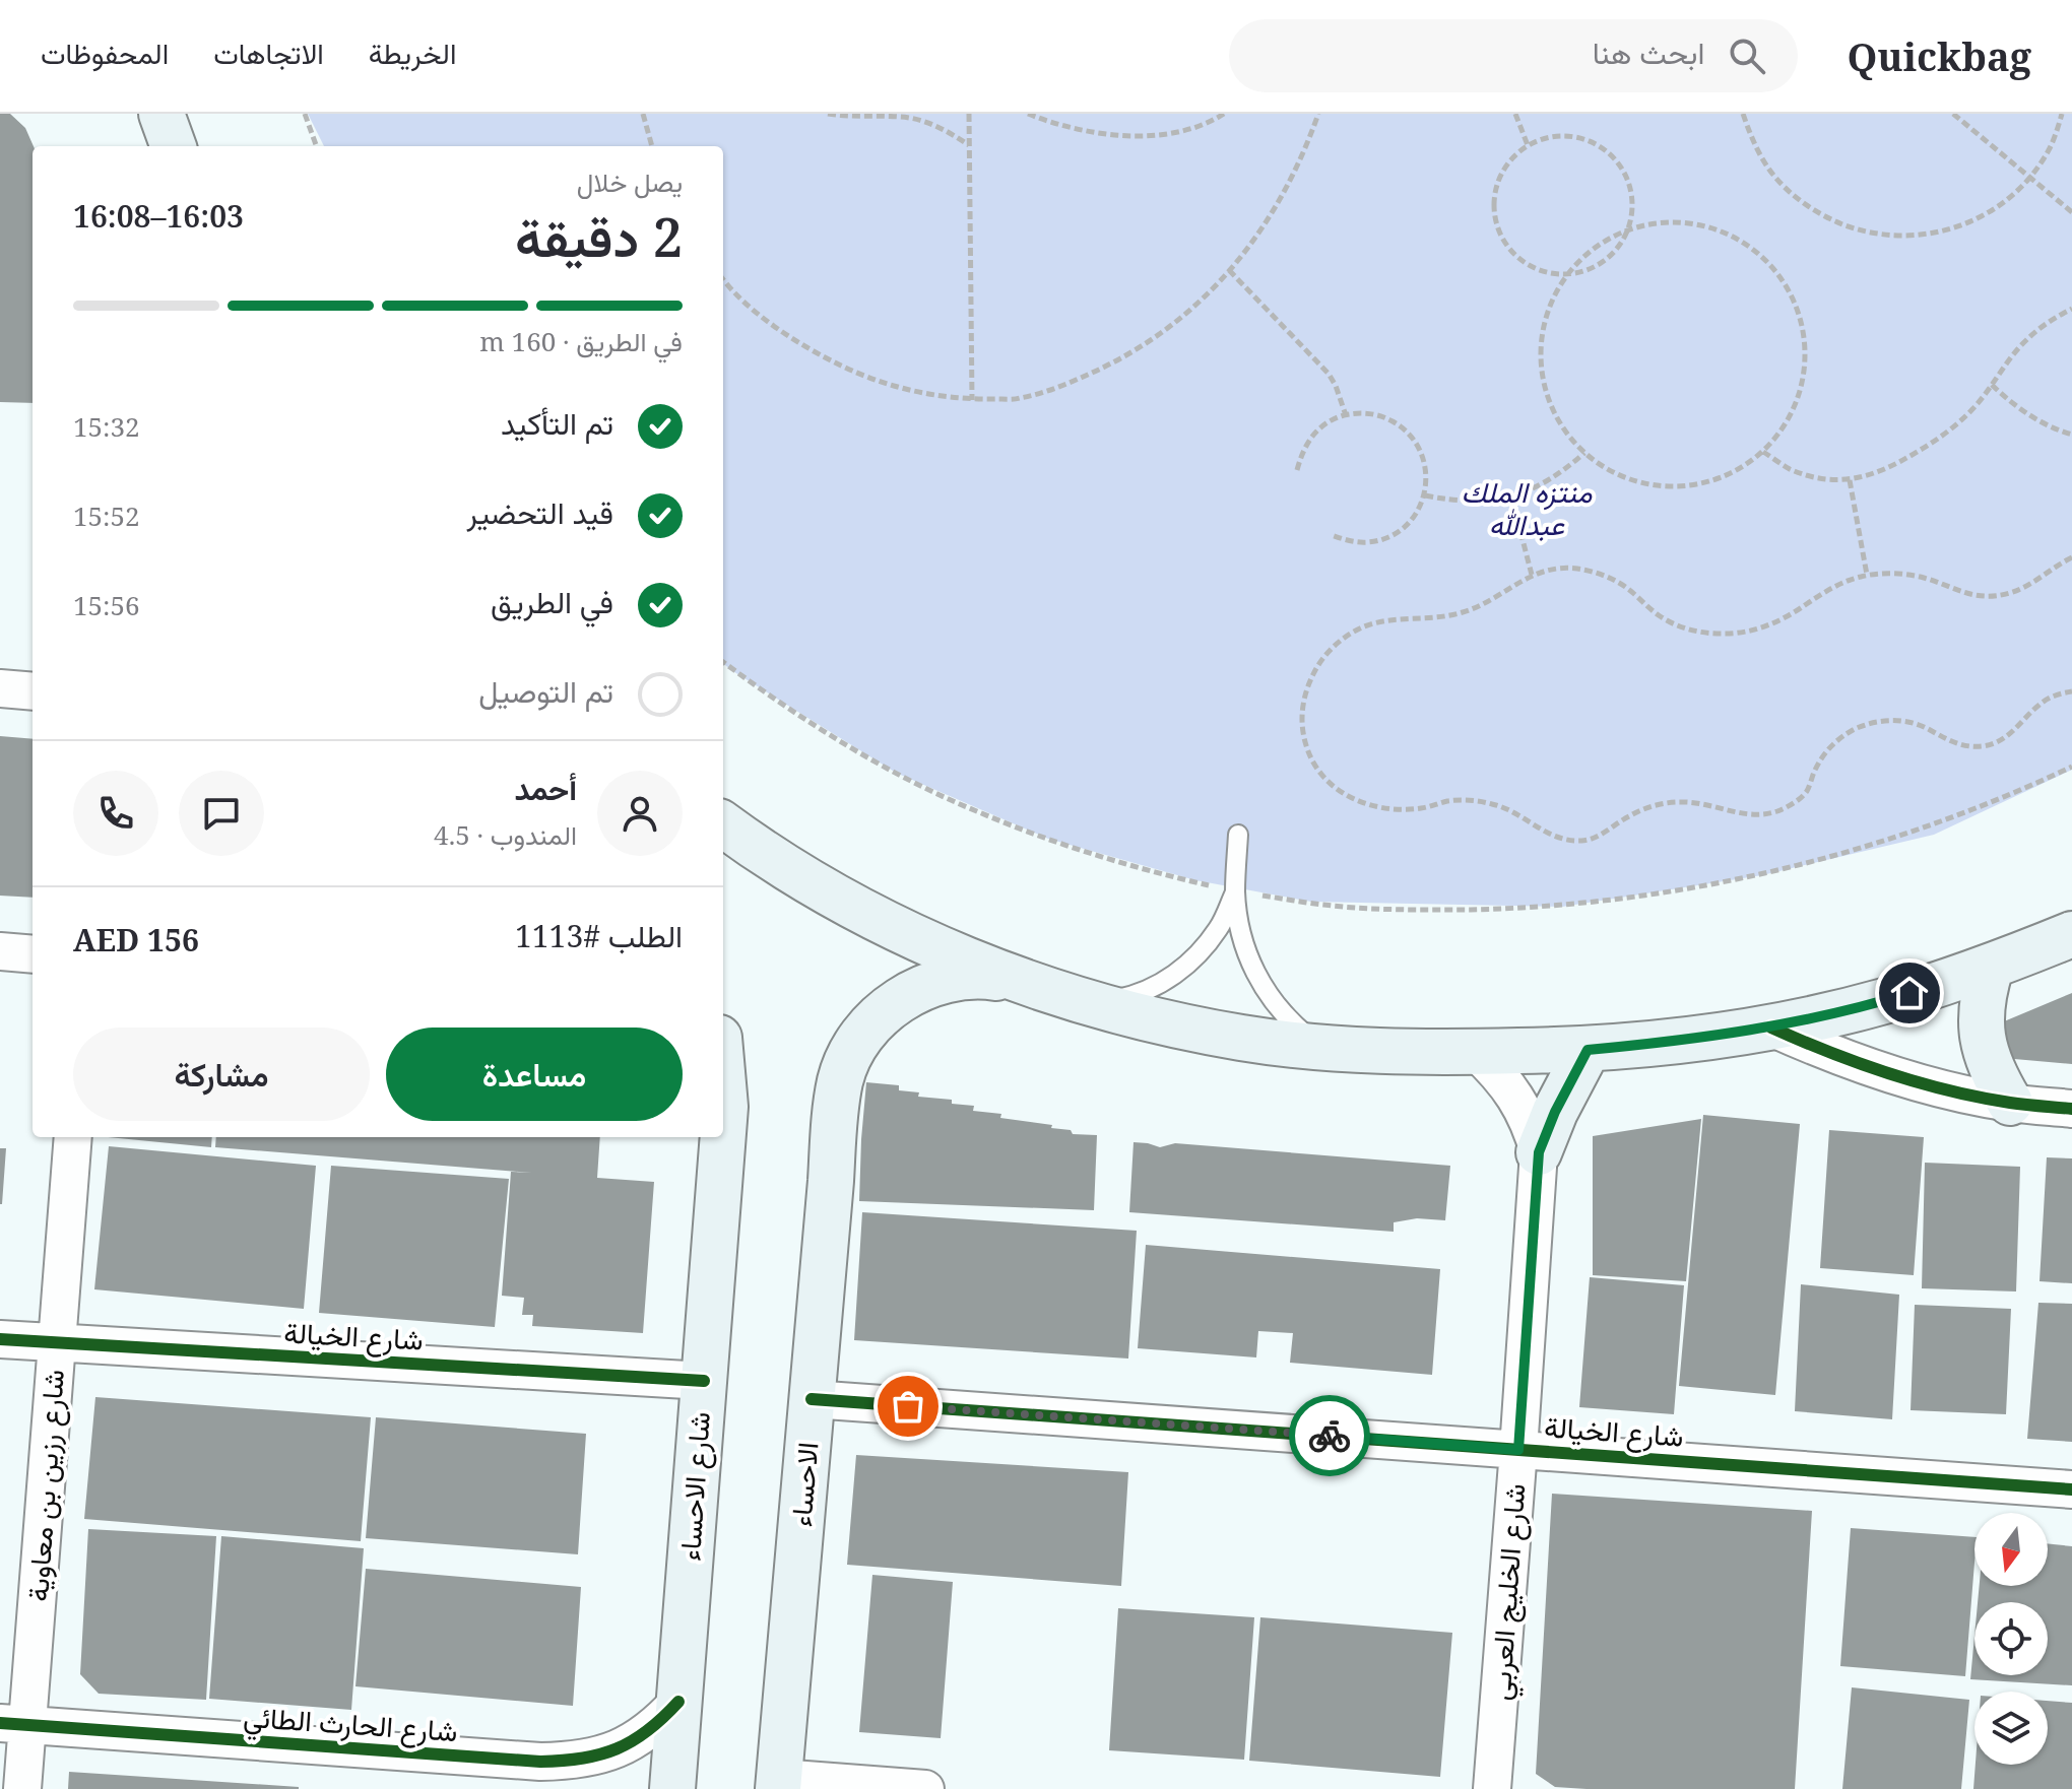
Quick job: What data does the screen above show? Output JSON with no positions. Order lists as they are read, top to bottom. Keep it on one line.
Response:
{"streets":{"main road":["الاحساء","شارع الاحساء"],"street":["شارع الخيالة","شارع رزين بن معاوية","شارع الخليج العربي","شارع الحارث الطائي"]},"crossings":[["شارع الخيالة","الاحساء"],["شارع الخيالة","شارع رزين بن معاوية"],["شارع الخيالة","شارع الاحساء"],["شارع الخيالة","شارع الخليج العربي"],["شارع رزين بن معاوية","شارع الحارث الطائي"],["شارع الاحساء","شارع الحارث الطائي"]],"parks":["منتزه الملك عبدالله"],"north":"bottom","page":{"header":"Quickbag","search":"ابحث هنا","nav":["الخريطة","الاتجاهات","المحفوظات"],"heading":["2 دقيقة","يصل خلال","16:03–16:08"],"panel":["أحمد","المندوب · 4.5","الطلب #1113","AED 156"],"bar":"في الطريق · 160 m","list":[["تم التأكيد","15:32"],["قيد التحضير","15:52"],["في الطريق","15:56"],"تم التوصيل"],"buttons":["مساعدة","مشاركة"]}}
